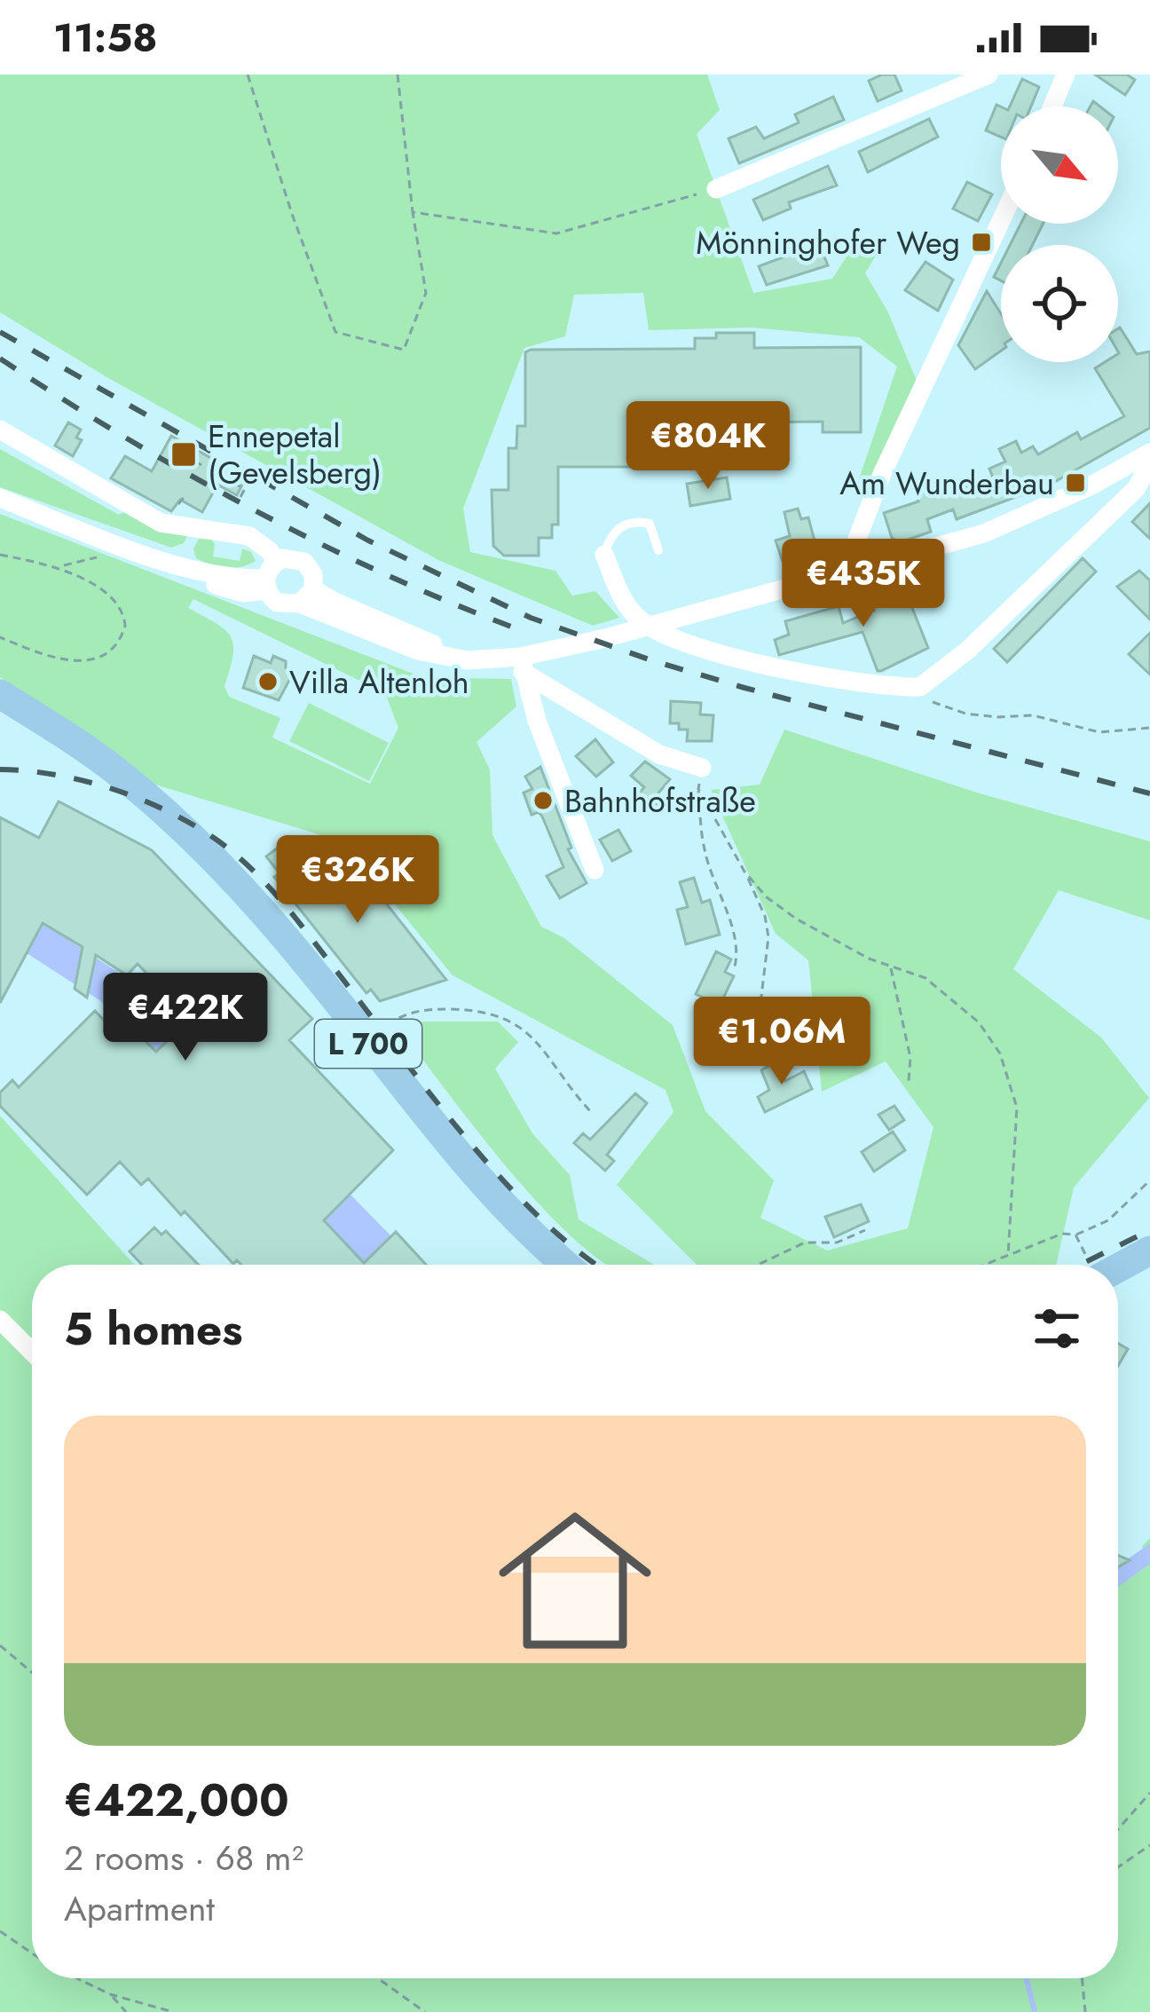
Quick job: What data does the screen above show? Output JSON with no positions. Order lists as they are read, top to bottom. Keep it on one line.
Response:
{"streets":{"main road":["L 700"]},"places":{"transit":["Mönninghofer Weg","Ennepetal (Gevelsberg)","Am Wunderbau"],"other":["Villa Altenloh","Bahnhofstraße"]},"north":"bottom right","page":{"status":"11:58","price":["€804K","€435K","€326K","€422K","€1.06M"],"heading":"5 homes","list":[{"name":"€422,000","note":"2 rooms · 68 m² · Apartment"}]}}
